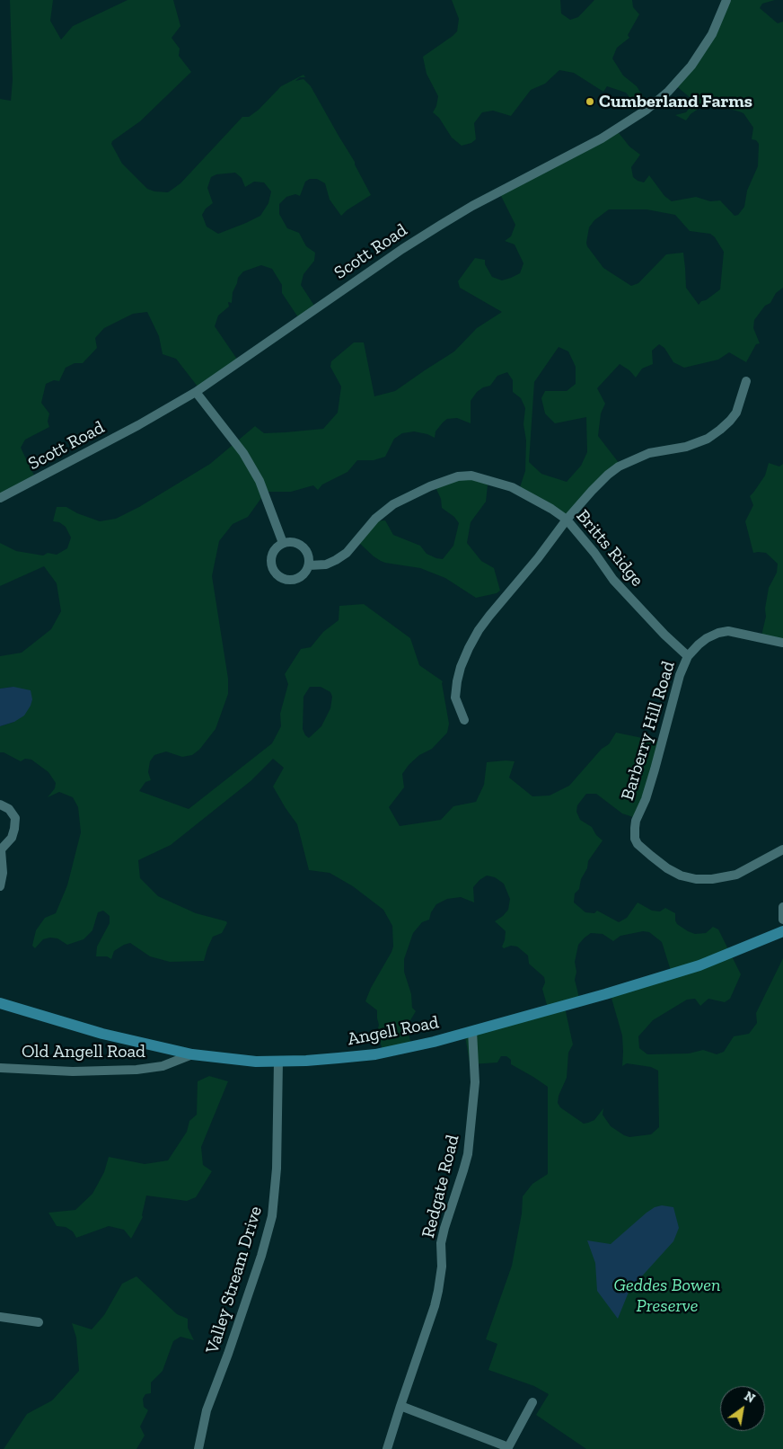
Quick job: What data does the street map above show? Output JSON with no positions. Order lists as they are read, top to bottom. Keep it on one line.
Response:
{"streets":{"main road":["Angell Road"],"street":["Scott Road","Britts Ridge","Barberry Hill Road","Old Angell Road","Redgate Road","Valley Stream Drive"]},"crossings":[["Britts Ridge","Barberry Hill Road"],["Angell Road","Old Angell Road"],["Angell Road","Redgate Road"],["Angell Road","Valley Stream Drive"]],"parks":["Geddes Bowen Preserve"],"places":["Cumberland Farms"],"north":"top right"}
